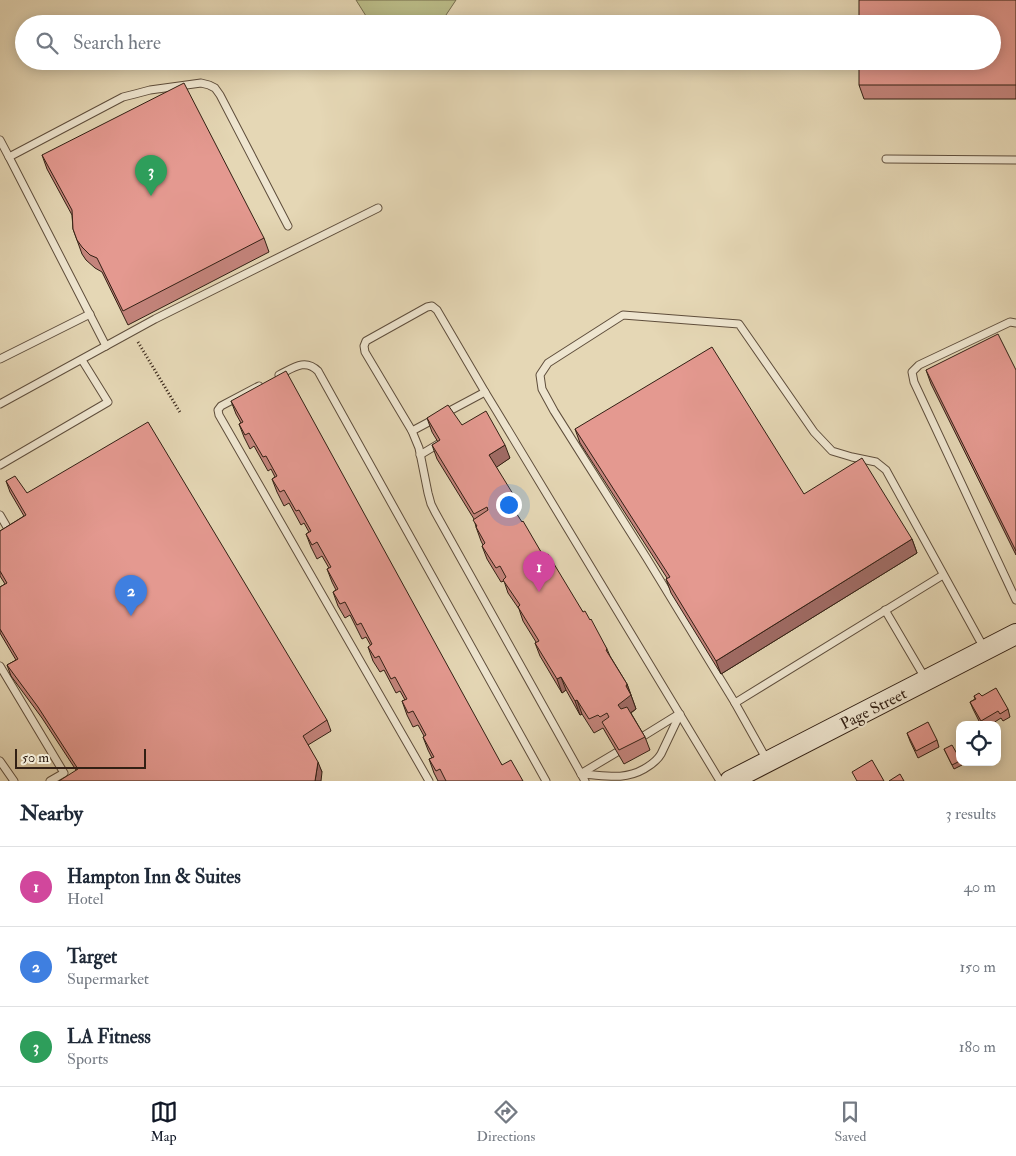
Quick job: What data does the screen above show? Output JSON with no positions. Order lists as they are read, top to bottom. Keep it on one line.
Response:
{"streets":{"main road":["Page Street"]},"scale_bar":"50 m","page":{"search":"Search here","pins":["3","1","2"],"scale":"50 m","heading":["Nearby","3 results"],"list":[{"mark":"1","name":"Hampton Inn & Suites","note":"Hotel","value":"40 m"},{"mark":"2","name":"Target","note":"Supermarket","value":"150 m"},{"mark":"3","name":"LA Fitness","note":"Sports","value":"180 m"}],"nav":["Map","Directions","Saved"]}}
